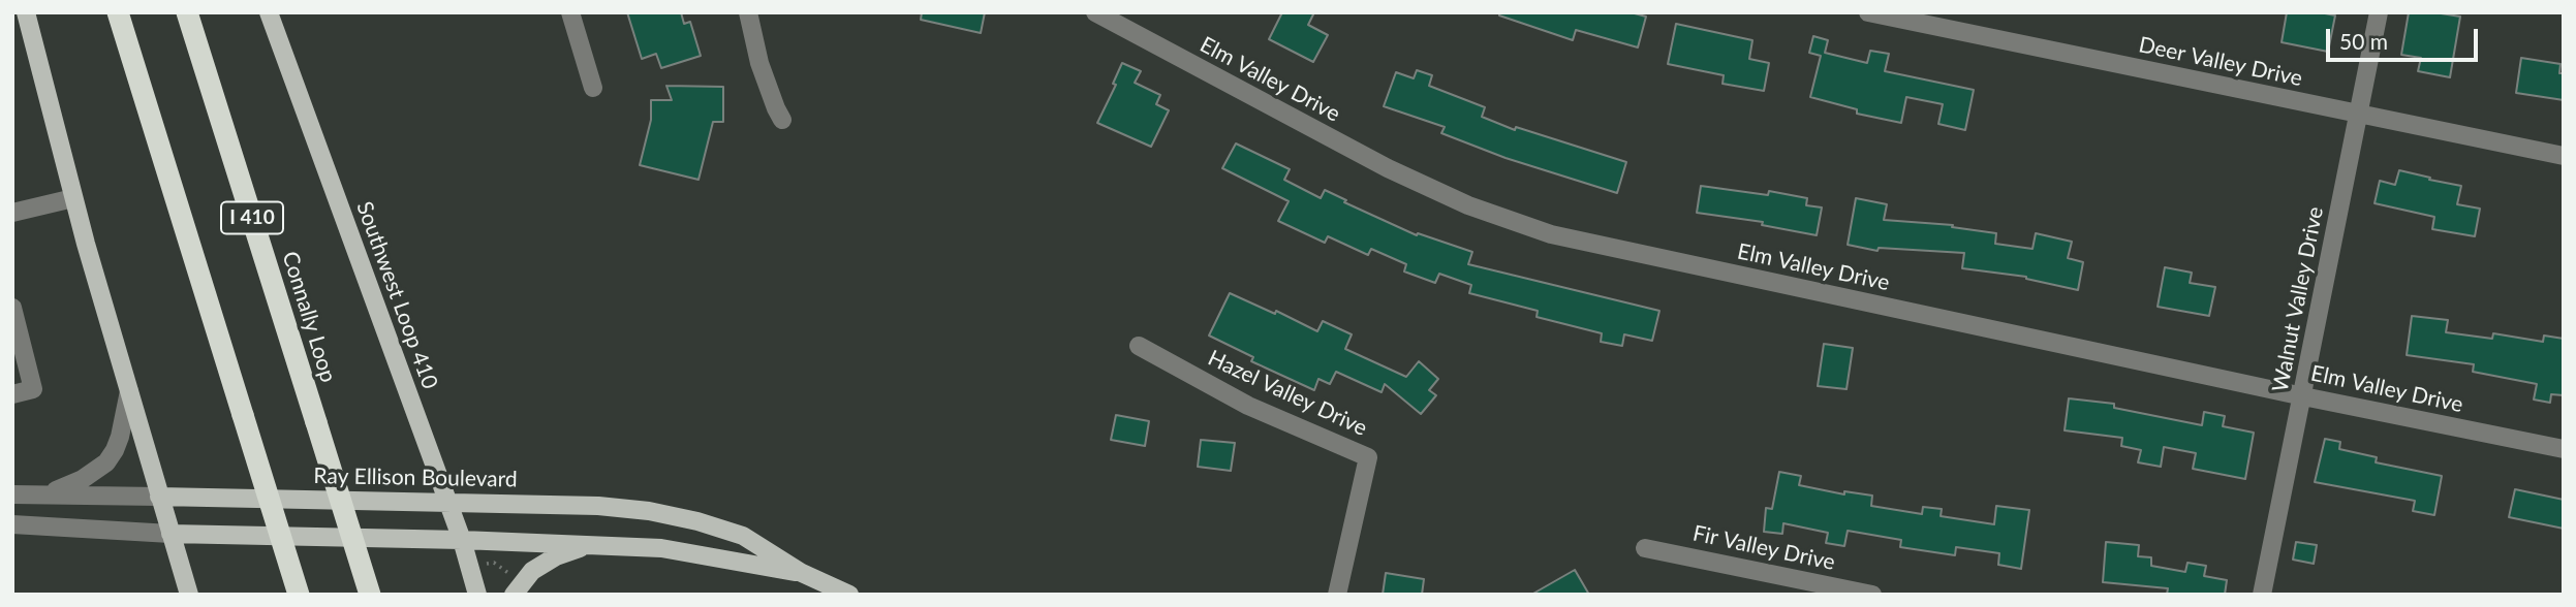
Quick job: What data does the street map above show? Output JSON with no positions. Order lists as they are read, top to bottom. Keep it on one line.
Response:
{"streets":{"highway":["I 410","Connally Loop"],"main road":["Southwest Loop 410","Ray Ellison Boulevard"],"street":["Deer Valley Drive","Elm Valley Drive","Walnut Valley Drive","Hazel Valley Drive","Fir Valley Drive"]},"crossings":[["Deer Valley Drive","Walnut Valley Drive"],["Elm Valley Drive","Walnut Valley Drive"],["Southwest Loop 410","Ray Ellison Boulevard"]],"scale_bar":"50 m"}
